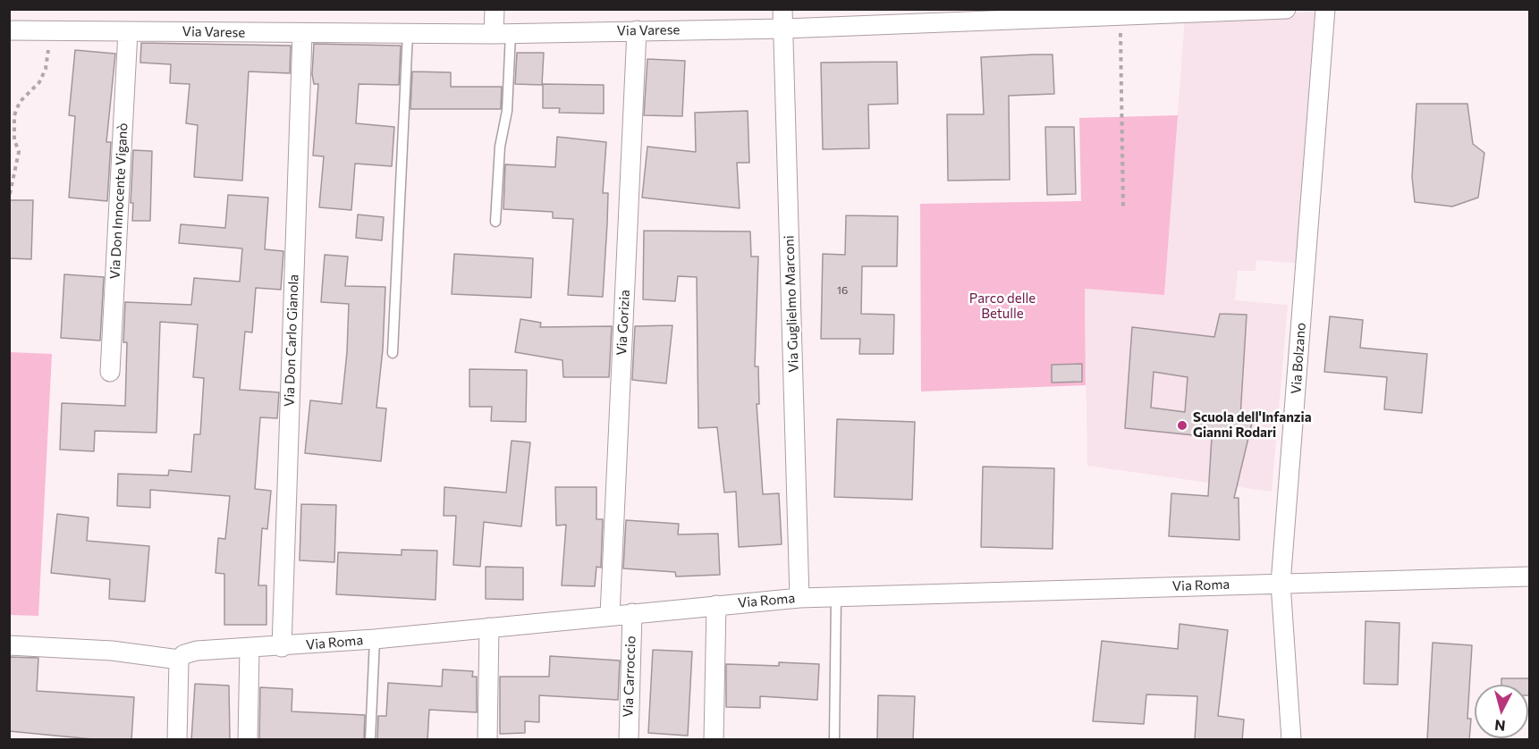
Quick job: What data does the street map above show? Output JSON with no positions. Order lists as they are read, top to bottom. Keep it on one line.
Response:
{"streets":{"street":["Via Varese","Via Don Innocente Viganò","Via Guglielmo Marconi","Via Gorizia","Via Don Carlo Gianola","Via Bolzano","Via Roma","Via Carroccio"]},"crossings":[["Via Varese","Via Don Innocente Viganò"],["Via Varese","Via Guglielmo Marconi"],["Via Varese","Via Gorizia"],["Via Varese","Via Don Carlo Gianola"],["Via Guglielmo Marconi","Via Roma"],["Via Gorizia","Via Roma"],["Via Don Carlo Gianola","Via Roma"],["Via Bolzano","Via Roma"],["Via Roma","Via Carroccio"]],"parks":["Parco delle Betulle"],"places":["Scuola dell'Infanzia Gianni Rodari"],"house_numbers":["16"],"north":"bottom"}
